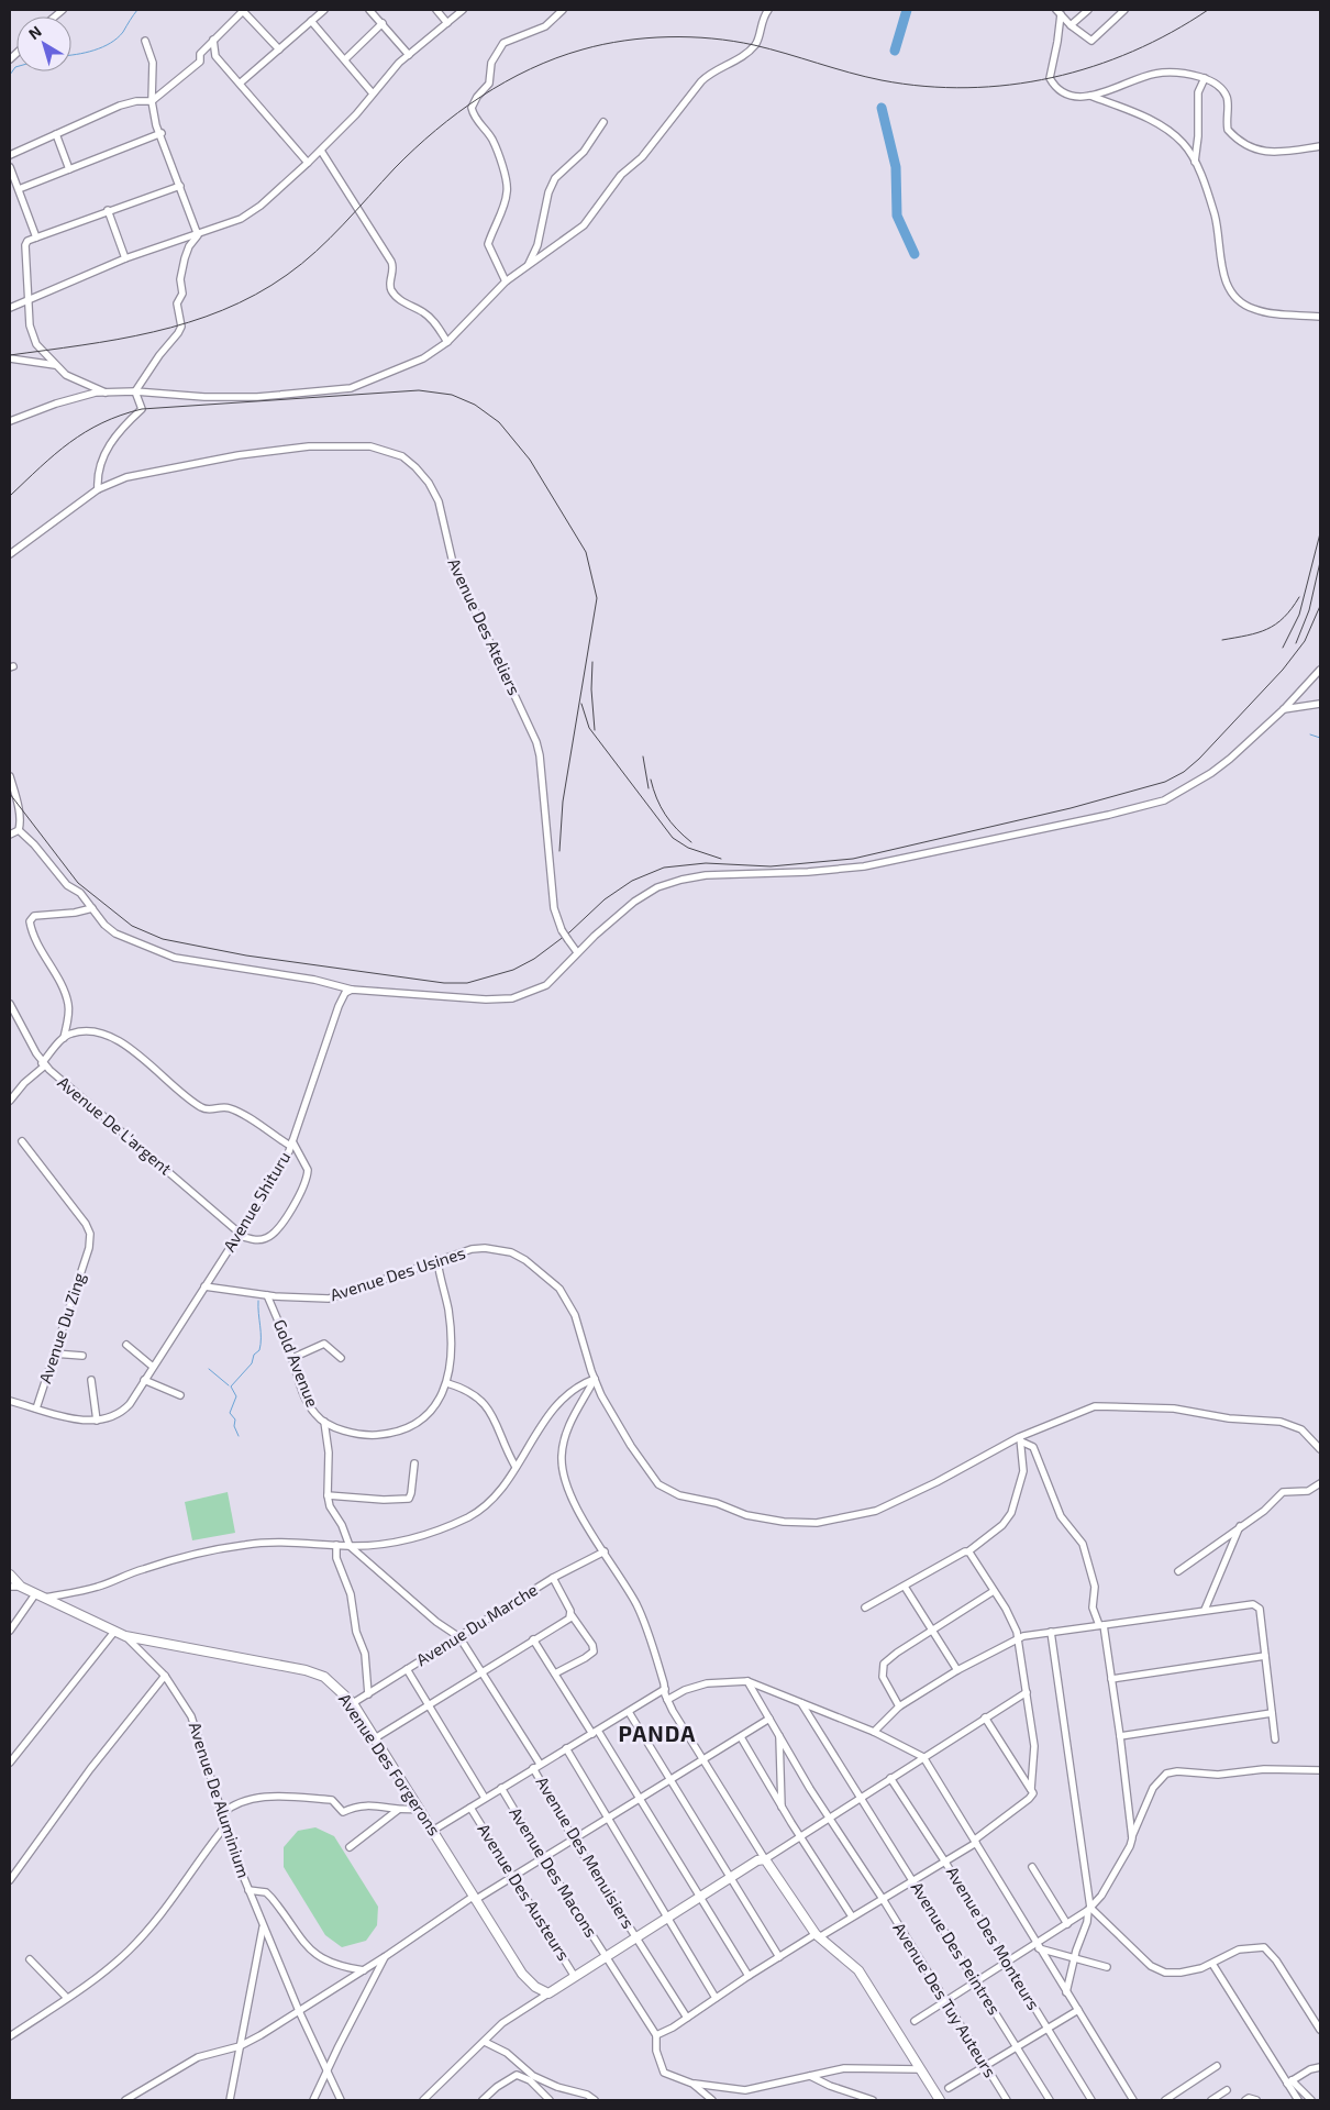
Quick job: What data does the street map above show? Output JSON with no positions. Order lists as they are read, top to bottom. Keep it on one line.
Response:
{"streets":{"street":["Avenue Des Ateliers","Avenue De L'argent","Avenue Shituru","Avenue Des Usines","Avenue Du Zing","Gold Avenue","Avenue Du Marche","Avenue Des Forgerons","Avenue De Aluminium","Avenue Des Menuisiers","Avenue Des Macons","Avenue Des Austeurs","Avenue Des Monteurs","Avenue Des Peintres","Avenue Des Tuy Auteurs"]},"crossings":[["Avenue De L'argent","Avenue Shituru"],["Avenue Shituru","Avenue Des Usines"],["Avenue Shituru","Avenue Du Zing"],["Avenue Des Usines","Gold Avenue"],["Avenue Du Marche","Avenue Des Forgerons"],["Avenue Du Marche","Avenue Des Menuisiers"],["Avenue Des Forgerons","Avenue De Aluminium"]],"districts":["PANDA"],"north":"top left"}
